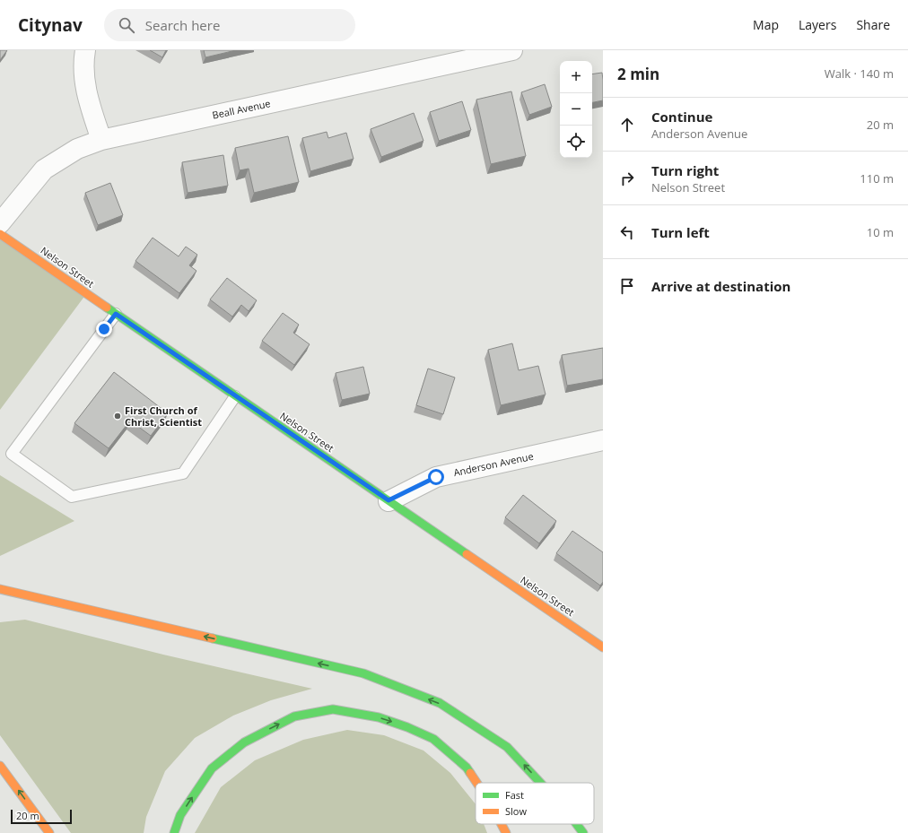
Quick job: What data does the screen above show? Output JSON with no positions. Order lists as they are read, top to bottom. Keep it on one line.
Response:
{"streets":{"main road":["Nelson Street"],"street":["Beall Avenue","Anderson Avenue"]},"crossings":[["Nelson Street","Anderson Avenue"]],"places":["First Church of Christ, Scientist"],"legend":["Fast","Slow"],"scale_bar":"20 m","page":{"header":"Citynav","search":"Search here","nav":["Map","Layers","Share"],"heading":["2 min","Walk · 140 m"],"map_buttons":["+","−"],"list":[["Continue","Anderson Avenue","20 m"],["Turn right","Nelson Street","110 m"],["Turn left","10 m"],"Arrive at destination"],"scale":"20 m"}}
